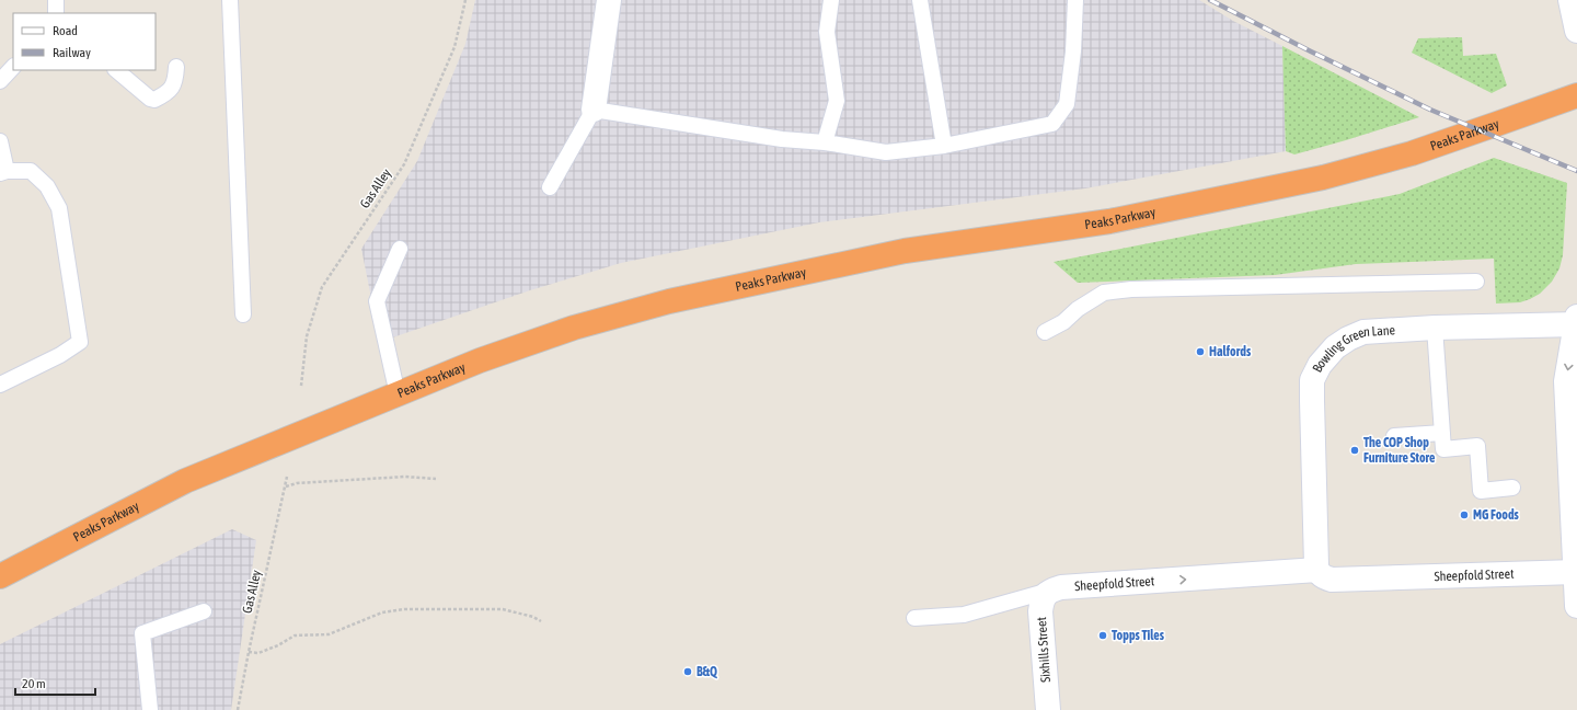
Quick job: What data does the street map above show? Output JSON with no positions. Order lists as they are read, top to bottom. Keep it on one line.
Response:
{"streets":{"highway":["Peaks Parkway"],"street":["Bowling Green Lane","Sheepfold Street","Sixhills Street"],"path":["Gas Alley"]},"crossings":[["Bowling Green Lane","Sheepfold Street"],["Sheepfold Street","Sixhills Street"]],"one_way":["Sheepfold Street"],"places":["Halfords","The COP Shop Furniture Store","MG Foods","Topps Tiles","B&Q"],"legend":["Road","Railway"],"scale_bar":"20 m"}
